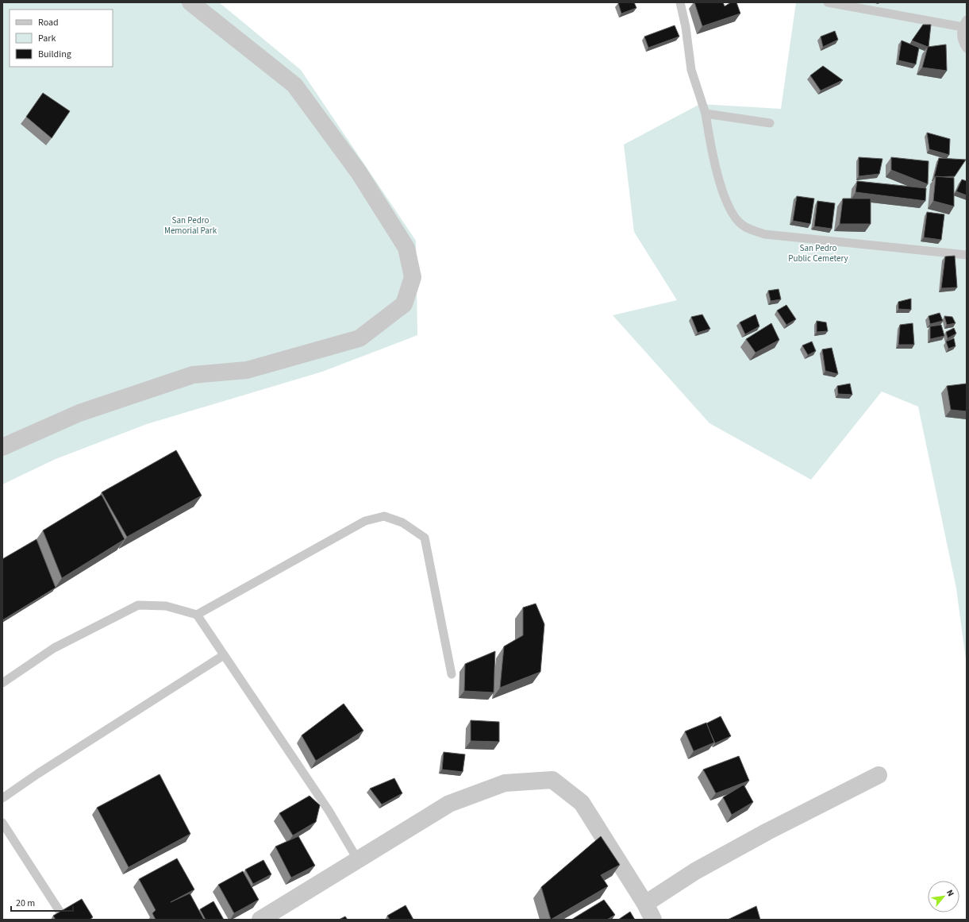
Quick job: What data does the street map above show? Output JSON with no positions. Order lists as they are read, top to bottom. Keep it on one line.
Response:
{"parks":["San Pedro Memorial Park","San Pedro Public Cemetery"],"legend":["Road","Park","Building"],"scale_bar":"20 m","north":"top right"}
